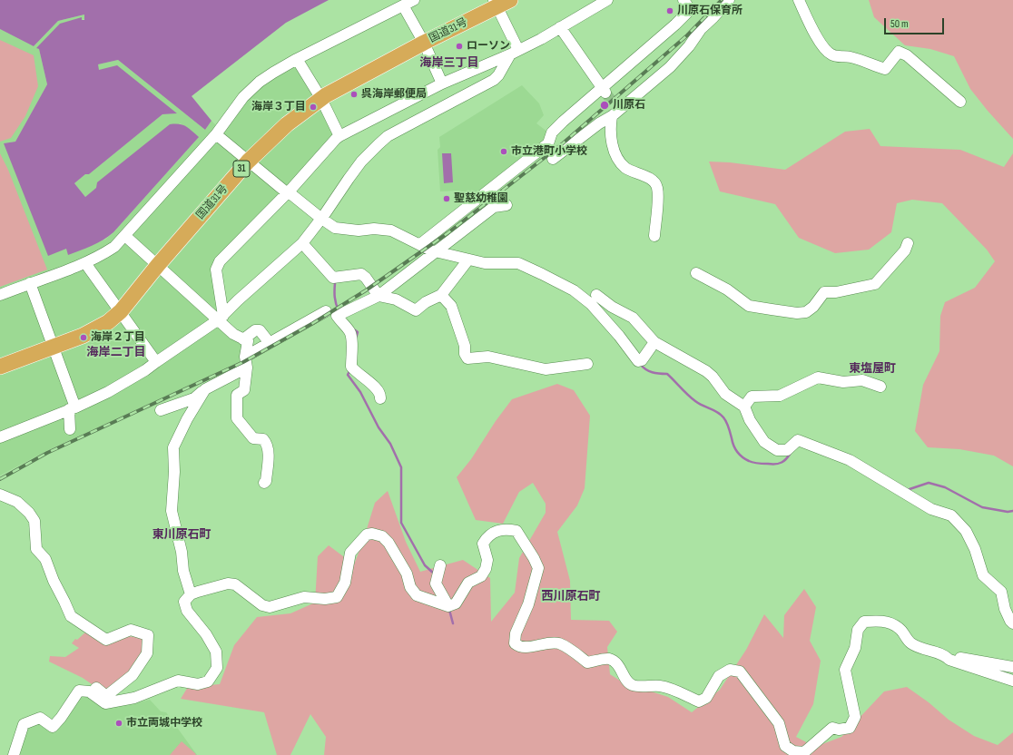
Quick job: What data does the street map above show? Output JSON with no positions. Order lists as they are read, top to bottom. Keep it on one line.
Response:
{"streets":{"highway":["国道31号","31"]},"districts":["海岸三丁目","海岸二丁目","東塩屋町","東川原石町","西川原石町"],"places":["川原石保育所","ローソン","呉海岸郵便局","川原石","海岸３丁目","市立港町小学校","聖慈幼稚園","海岸２丁目","市立両城中学校"],"scale_bar":"50 m"}
